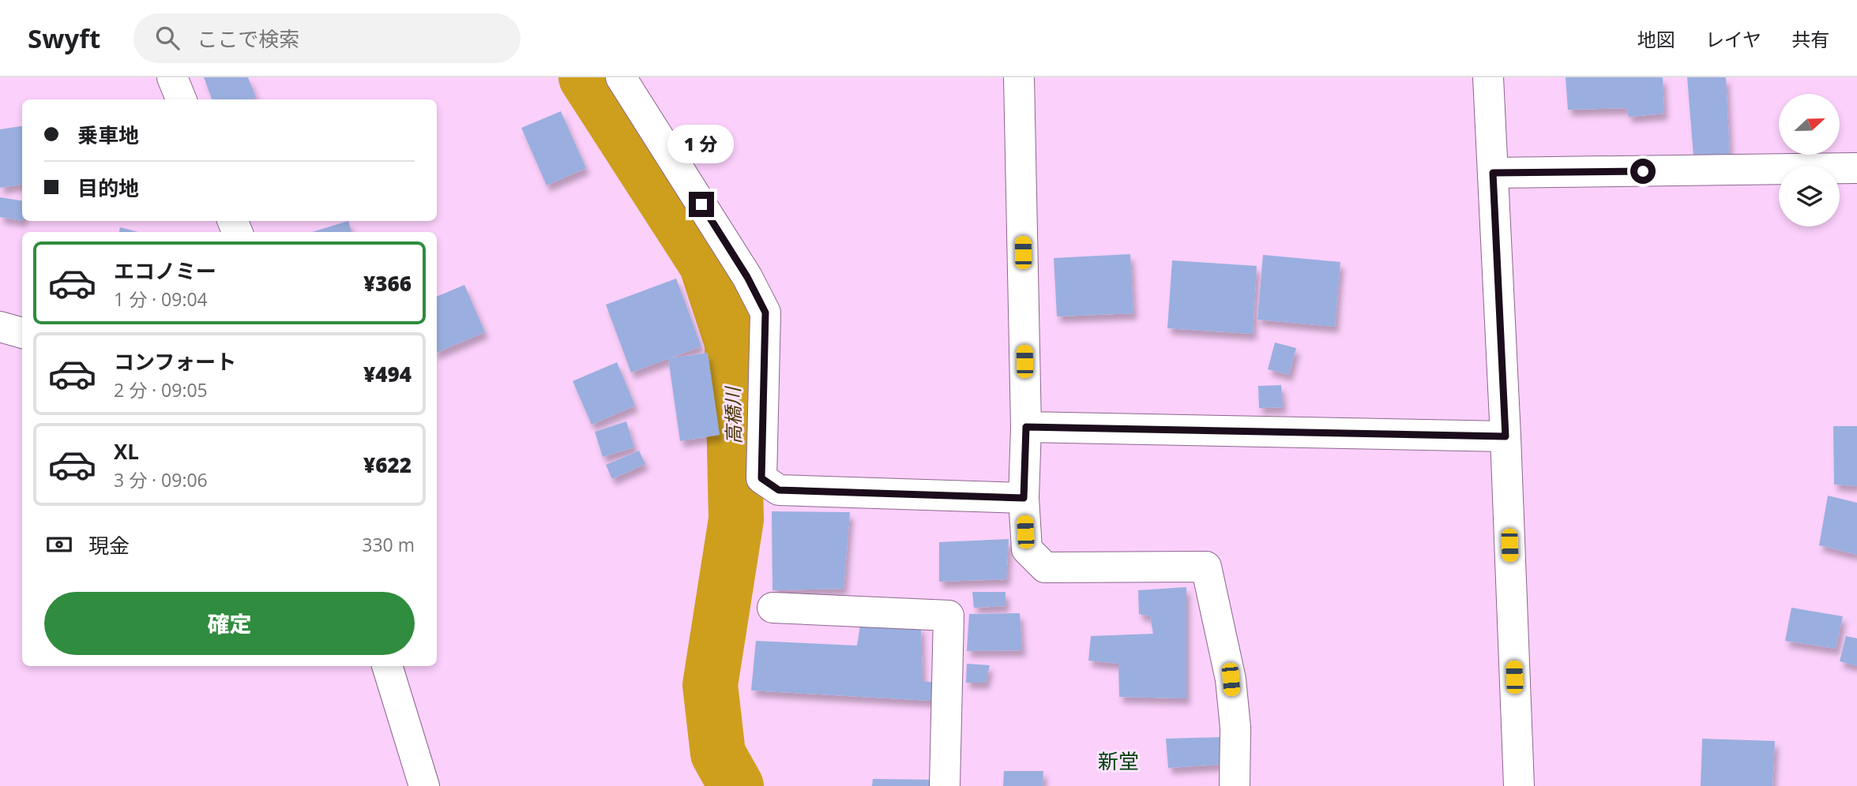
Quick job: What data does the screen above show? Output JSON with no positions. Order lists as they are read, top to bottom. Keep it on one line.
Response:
{"districts":["新堂"],"water":["高橋川"],"north":"right","page":{"header":"Swyft","search":"ここで検索","nav":["地図","レイヤ","共有"],"banner":["乗車地","目的地"],"bubble":"1 分","list":[{"name":"エコノミー","note":"1 分 · 09:04","value":"¥366"},{"name":"コンフォート","note":"2 分 · 09:05","value":"¥494"},{"name":"XL","note":"3 分 · 09:06","value":"¥622"}],"pay":["現金","330 m"],"buttons":"確定"}}
